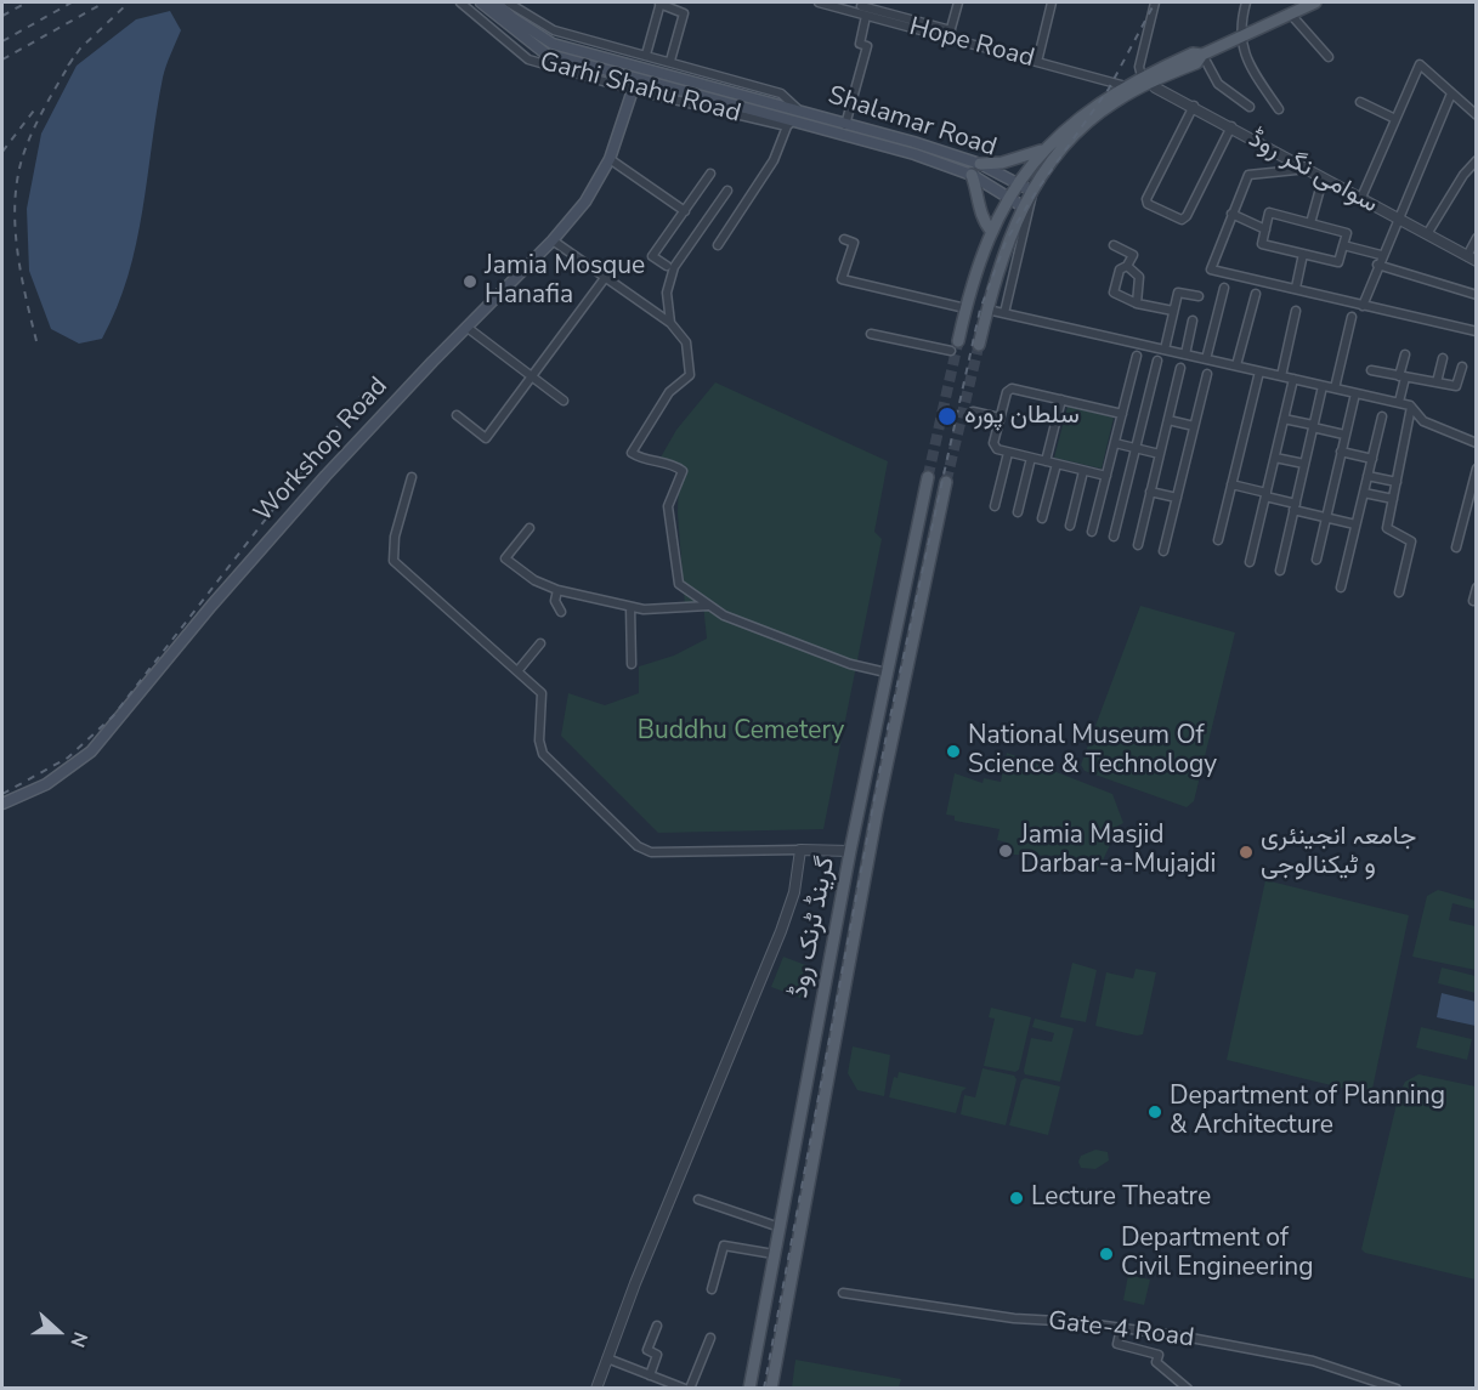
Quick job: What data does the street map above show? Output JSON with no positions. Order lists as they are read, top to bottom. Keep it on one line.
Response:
{"streets":{"main road":["Shalamar Road","Workshop Road","گرینڈ ٹرنک روڈ"],"street":["Hope Road","Garhi Shahu Road","سوامی نگر روڈ","Gate-4 Road"]},"crossings":[["Garhi Shahu Road","Shalamar Road"],["Garhi Shahu Road","Workshop Road"]],"parks":["Buddhu Cemetery"],"places":["Jamia Mosque Hanafia","سلطان پورہ","National Museum Of Science & Technology","Jamia Masjid Darbar-a-Mujajdi","جامعہ انجینئری و ٹیکنالوجی","Department of Planning & Architecture","Lecture Theatre","Department of Civil Engineering"],"north":"right"}
